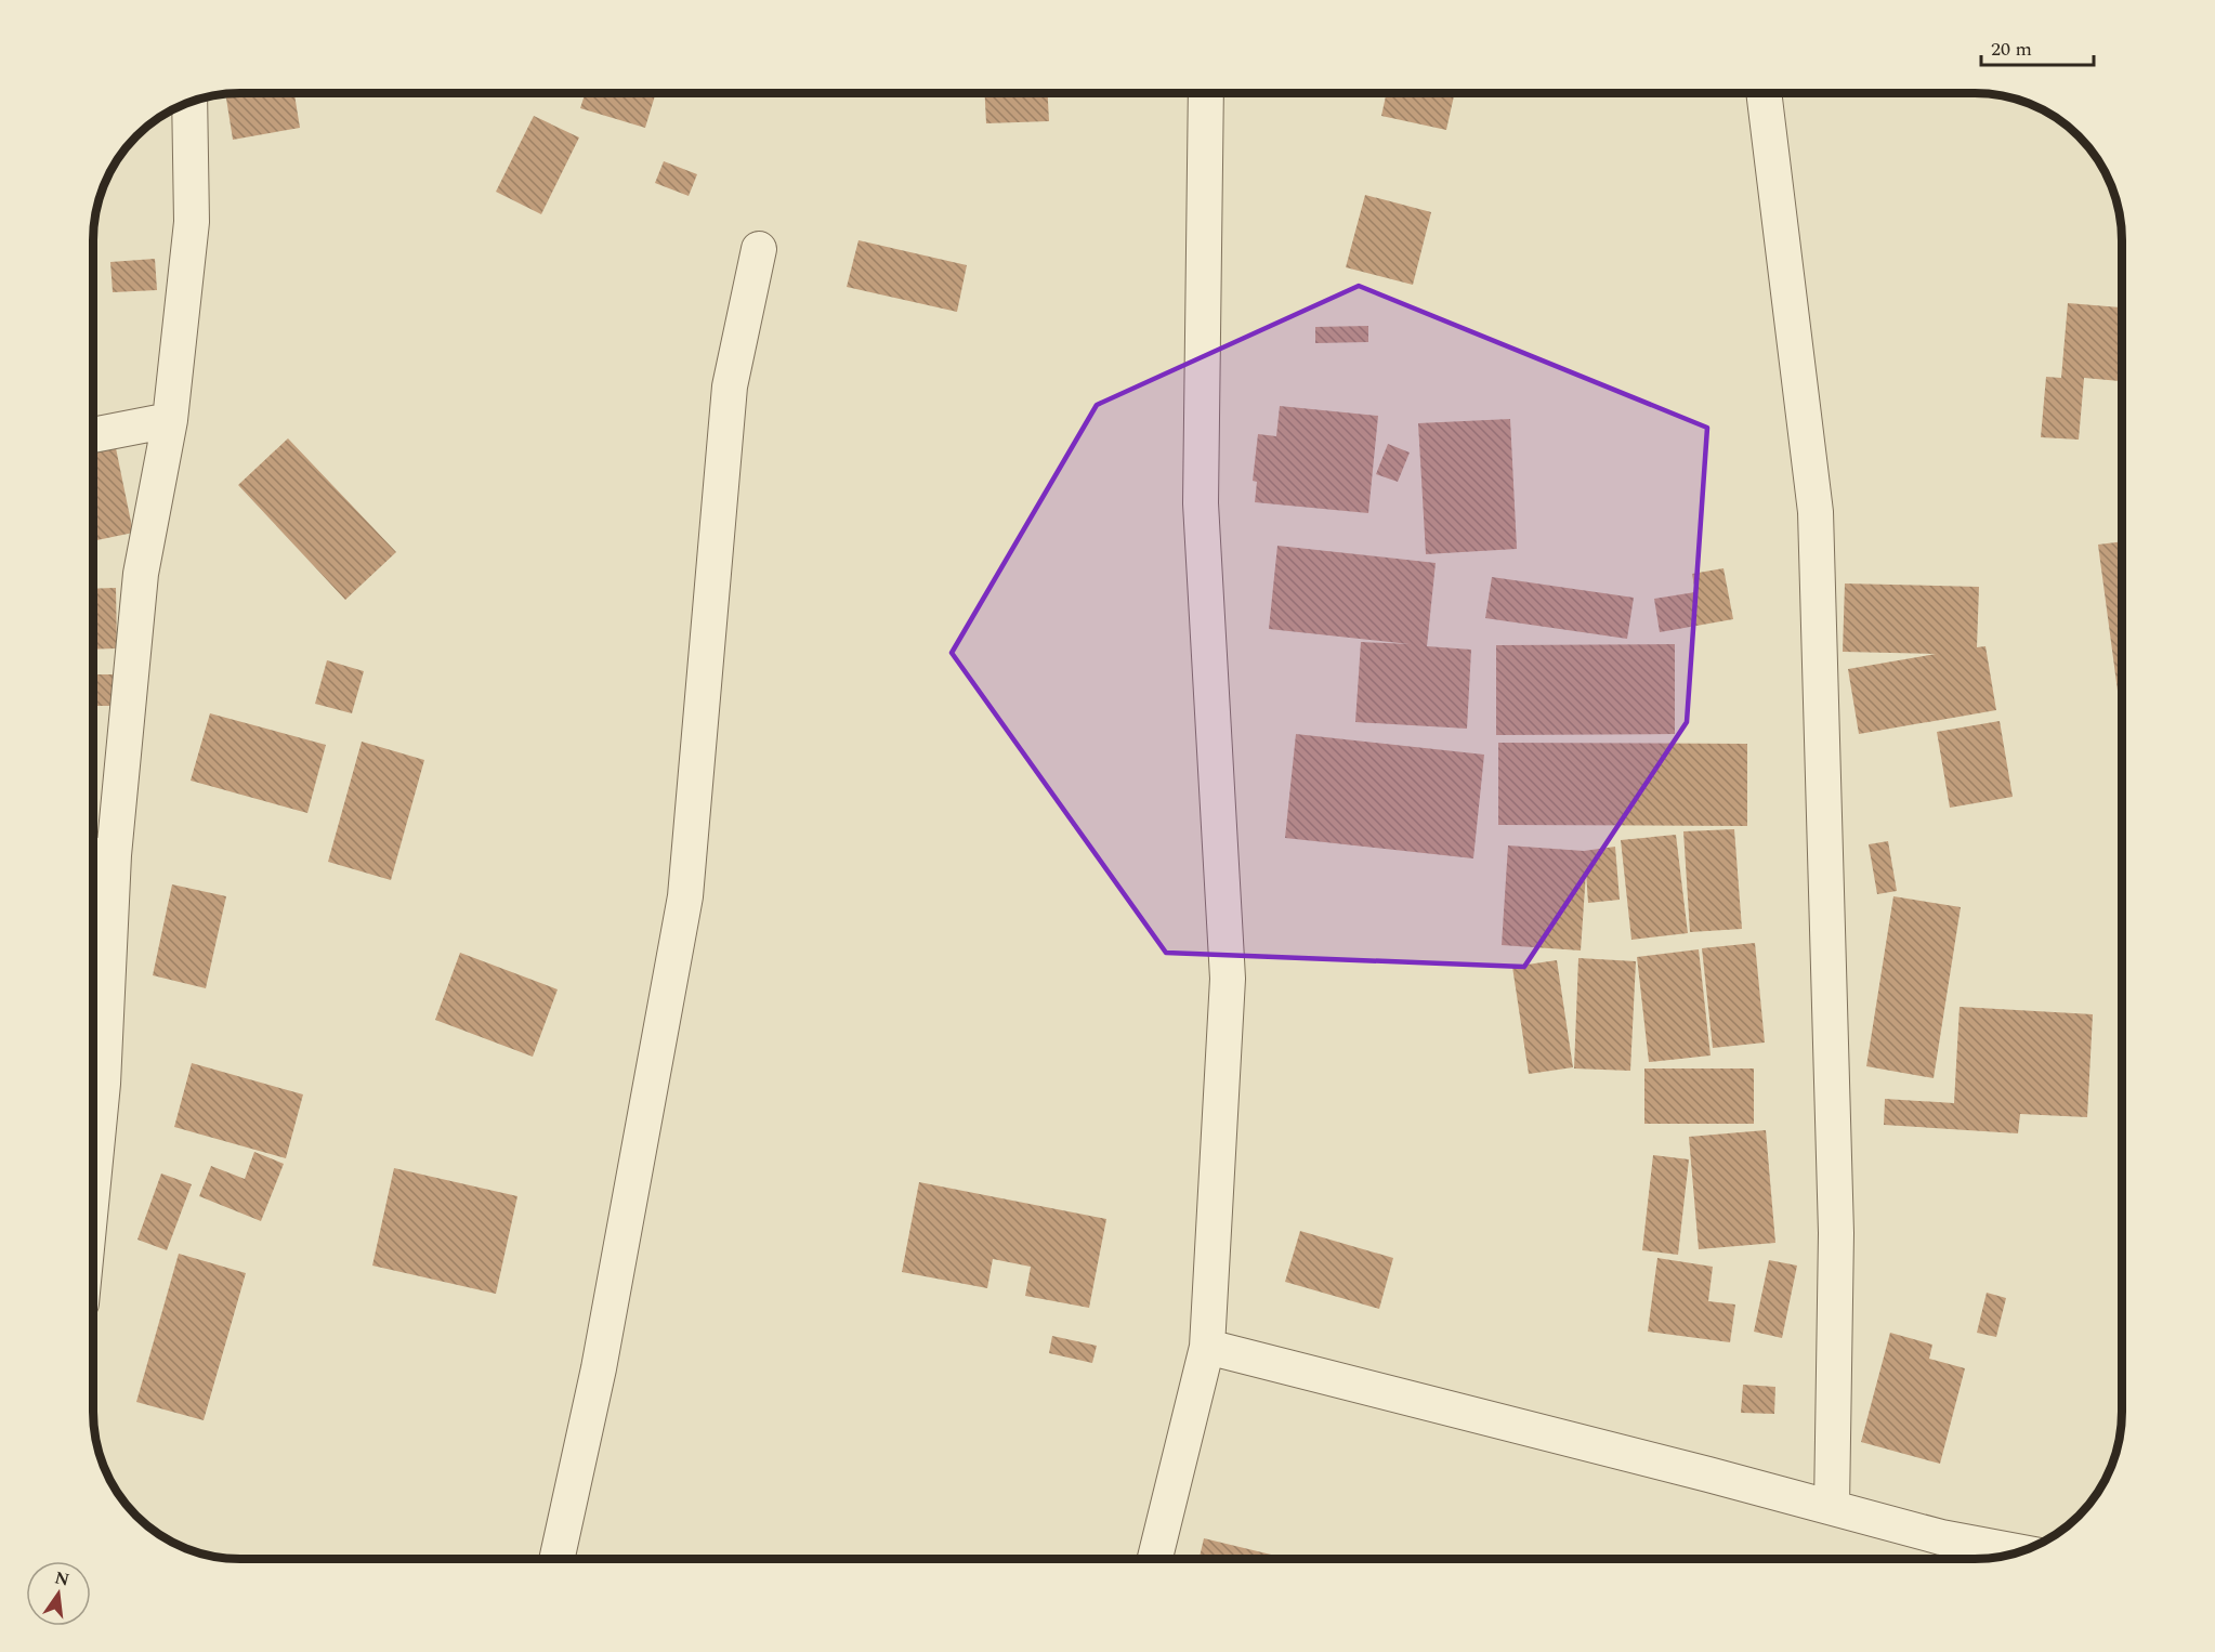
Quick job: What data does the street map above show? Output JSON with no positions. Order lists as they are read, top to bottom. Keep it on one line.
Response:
{"scale_bar":"20 m","north":"top"}
